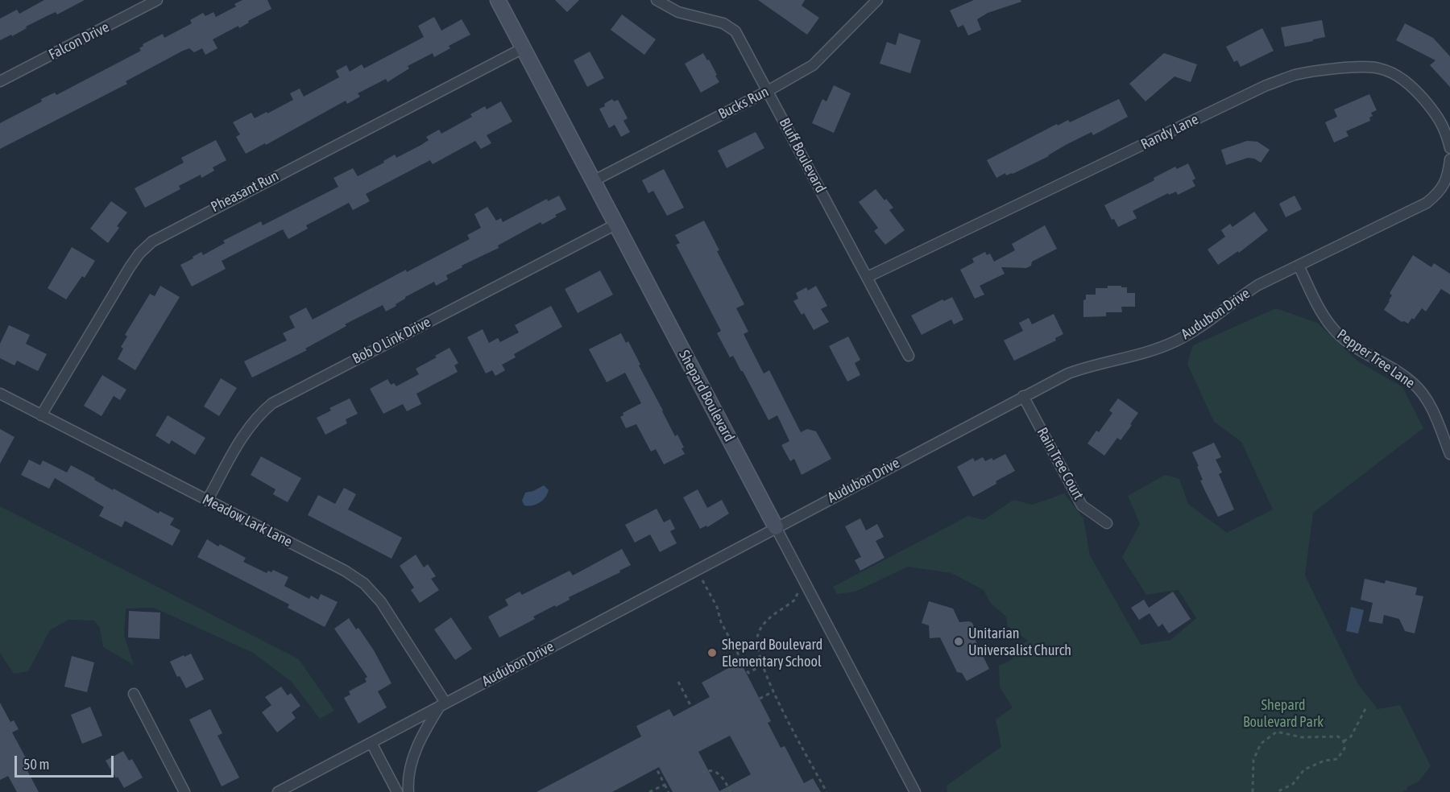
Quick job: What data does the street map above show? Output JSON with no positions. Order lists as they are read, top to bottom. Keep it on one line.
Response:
{"streets":{"street":["Falcon Drive","Bucks Run","Randy Lane","Bluff Boulevard","Pheasant Run","Audubon Drive","Bob O Link Drive","Pepper Tree Lane","Shepard Boulevard","Rain Tree Court","Meadow Lark Lane"]},"crossings":[["Bucks Run","Bluff Boulevard"],["Bucks Run","Shepard Boulevard"],["Randy Lane","Bluff Boulevard"],["Pheasant Run","Shepard Boulevard"],["Pheasant Run","Meadow Lark Lane"],["Audubon Drive","Pepper Tree Lane"],["Audubon Drive","Shepard Boulevard"],["Audubon Drive","Rain Tree Court"],["Audubon Drive","Meadow Lark Lane"],["Bob O Link Drive","Shepard Boulevard"],["Bob O Link Drive","Meadow Lark Lane"]],"parks":["Shepard Boulevard Park"],"places":["Unitarian Universalist Church","Shepard Boulevard Elementary School"],"scale_bar":"50 m"}
